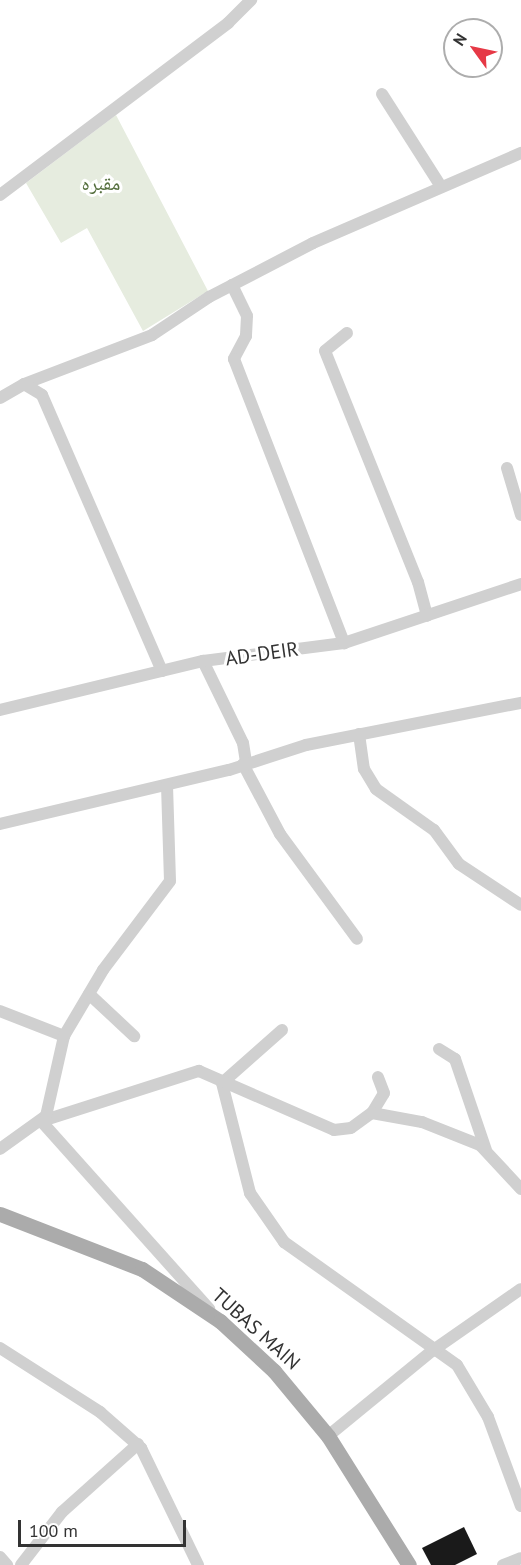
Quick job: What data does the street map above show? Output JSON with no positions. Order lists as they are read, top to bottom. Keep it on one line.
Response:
{"streets":{"main road":["TUBAS MAIN"],"street":["AD-DEIR"]},"parks":["مقبره"],"scale_bar":"100 m","north":"top left"}
